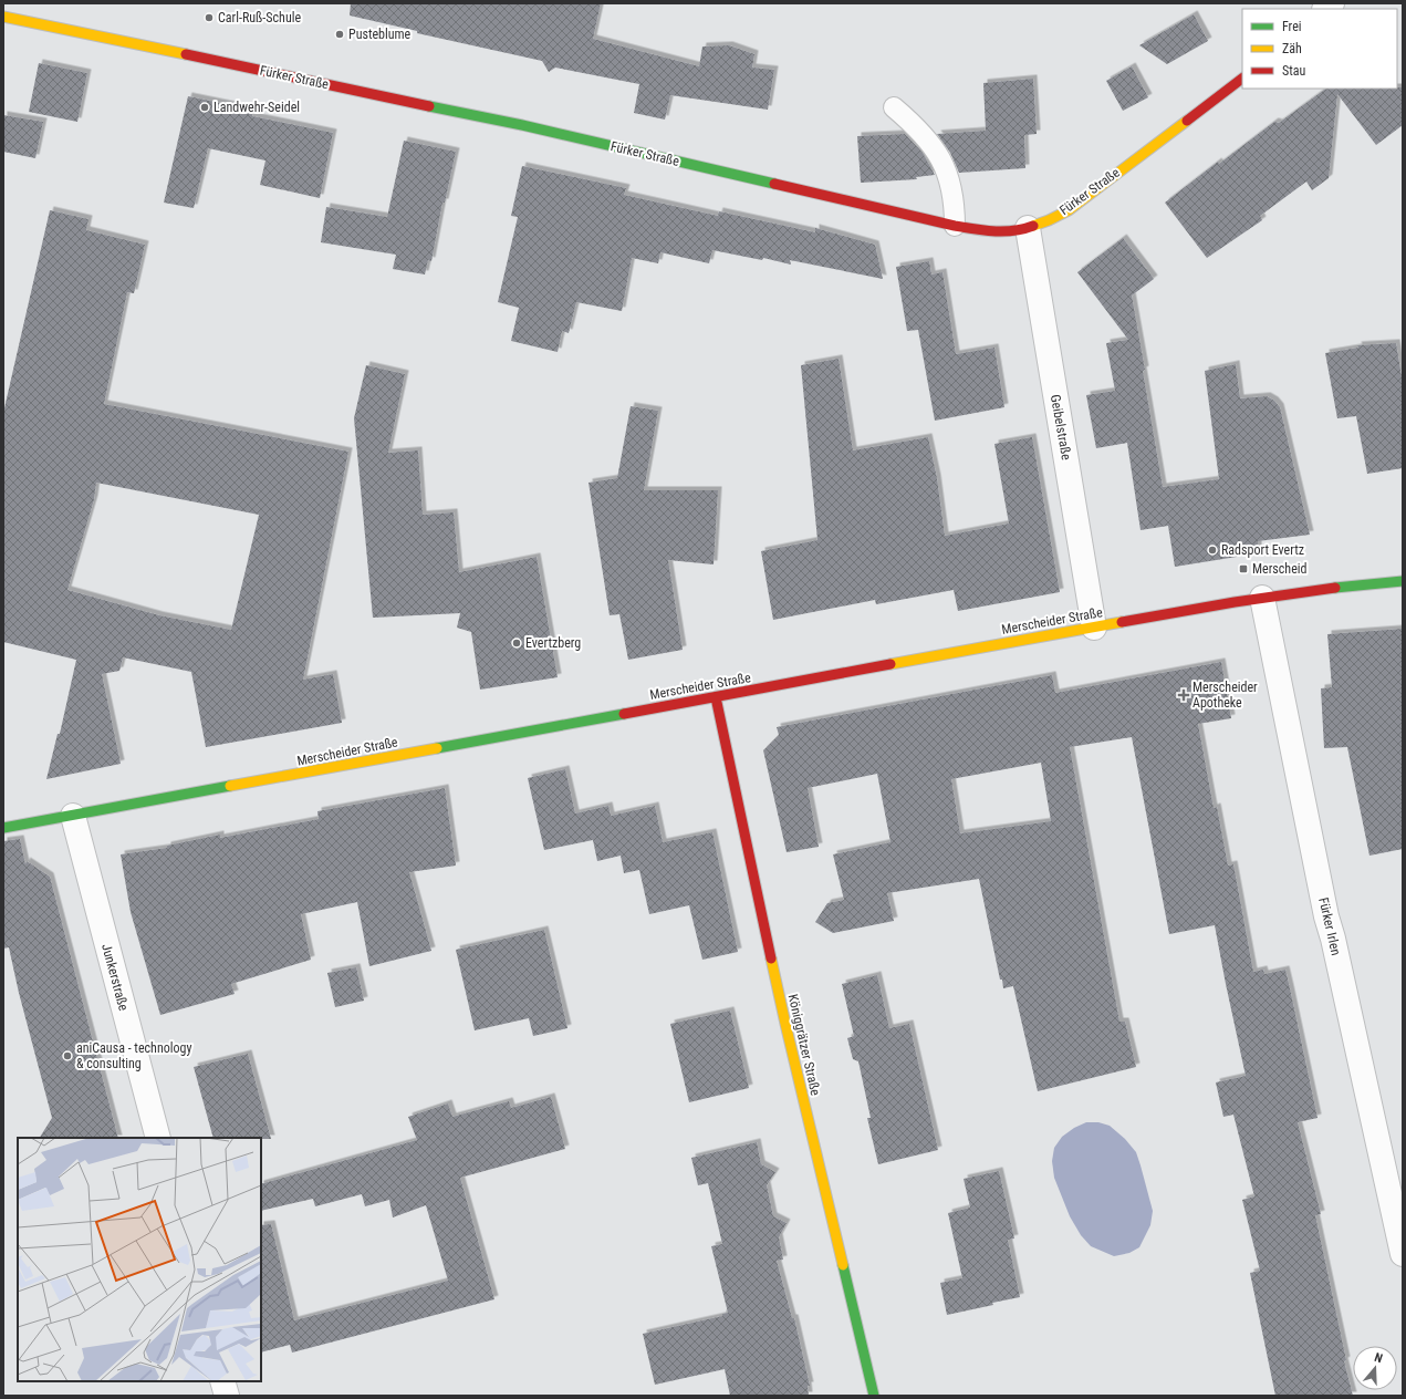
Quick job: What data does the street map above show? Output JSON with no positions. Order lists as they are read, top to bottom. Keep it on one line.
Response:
{"streets":{"street":["Fürker Straße","Geibelstraße","Merscheider Straße","Fürker Irlen","Junkerstraße","Königgrätzer Straße"]},"crossings":[["Fürker Straße","Geibelstraße"],["Geibelstraße","Merscheider Straße"],["Merscheider Straße","Fürker Irlen"],["Merscheider Straße","Junkerstraße"],["Merscheider Straße","Königgrätzer Straße"]],"places":{"other":["Carl-Ruß-Schule","Pusteblume","Landwehr-Seidel","Radsport Evertz","Evertzberg","aniCausa - technology & consulting"],"transit":["Merscheid"],"health":["Merscheider Apotheke"]},"legend":["Frei","Zäh","Stau"],"north":"top"}
